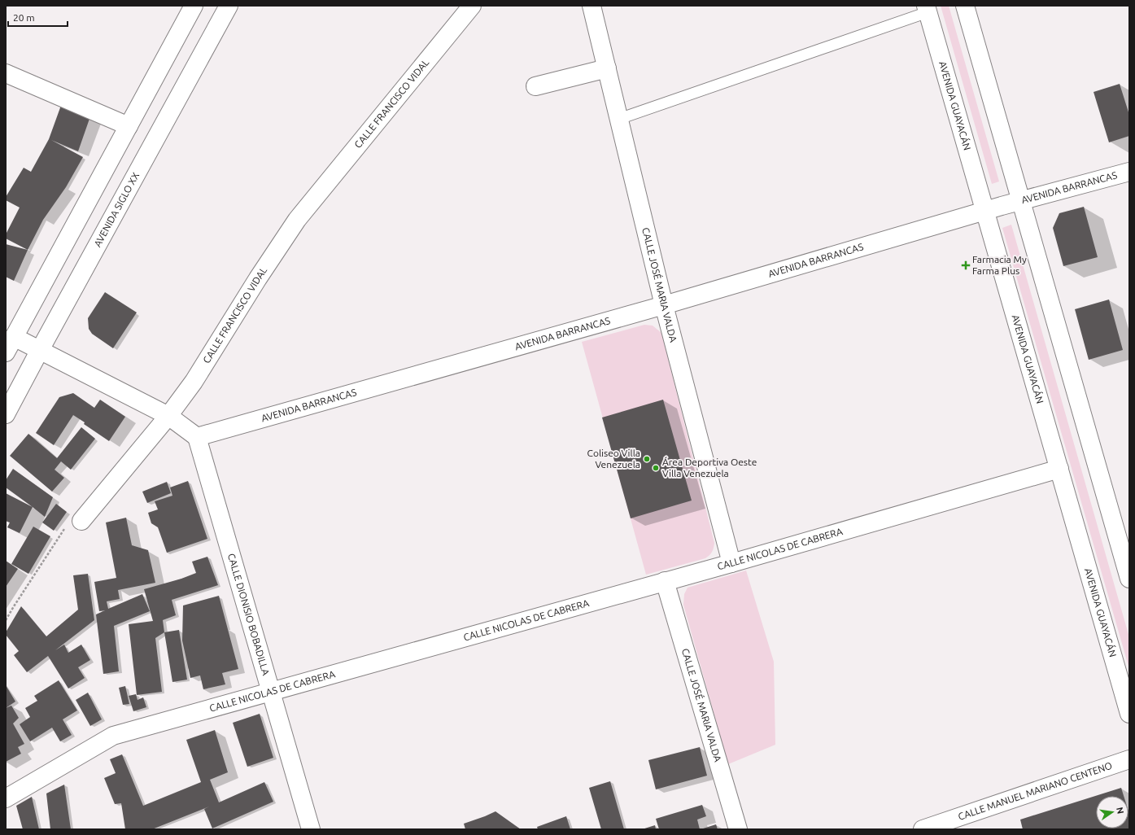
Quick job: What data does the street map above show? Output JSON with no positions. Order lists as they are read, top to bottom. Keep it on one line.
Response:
{"streets":{"main road":["CALLE FRANCISCO VIDAL","AVENIDA GUAYACÁN","AVENIDA BARRANCAS","AVENIDA SIGLO XX","CALLE JOSÉ MARIA VALDA","CALLE NICOLAS DE CABRERA","CALLE DIONISIO BOBADILLA","CALLE MANUEL MARIANO CENTENO"]},"crossings":[["AVENIDA GUAYACÁN","AVENIDA BARRANCAS"],["AVENIDA GUAYACÁN","CALLE NICOLAS DE CABRERA"],["AVENIDA BARRANCAS","CALLE JOSÉ MARIA VALDA"],["AVENIDA BARRANCAS","CALLE DIONISIO BOBADILLA"],["CALLE JOSÉ MARIA VALDA","CALLE NICOLAS DE CABRERA"],["CALLE NICOLAS DE CABRERA","CALLE DIONISIO BOBADILLA"]],"places":{"health":["Farmacia My Farma Plus"],"other":["Coliseo Villa Venezuela","Área Deportiva Oeste Villa Venezuela"]},"scale_bar":"20 m","north":"right"}
